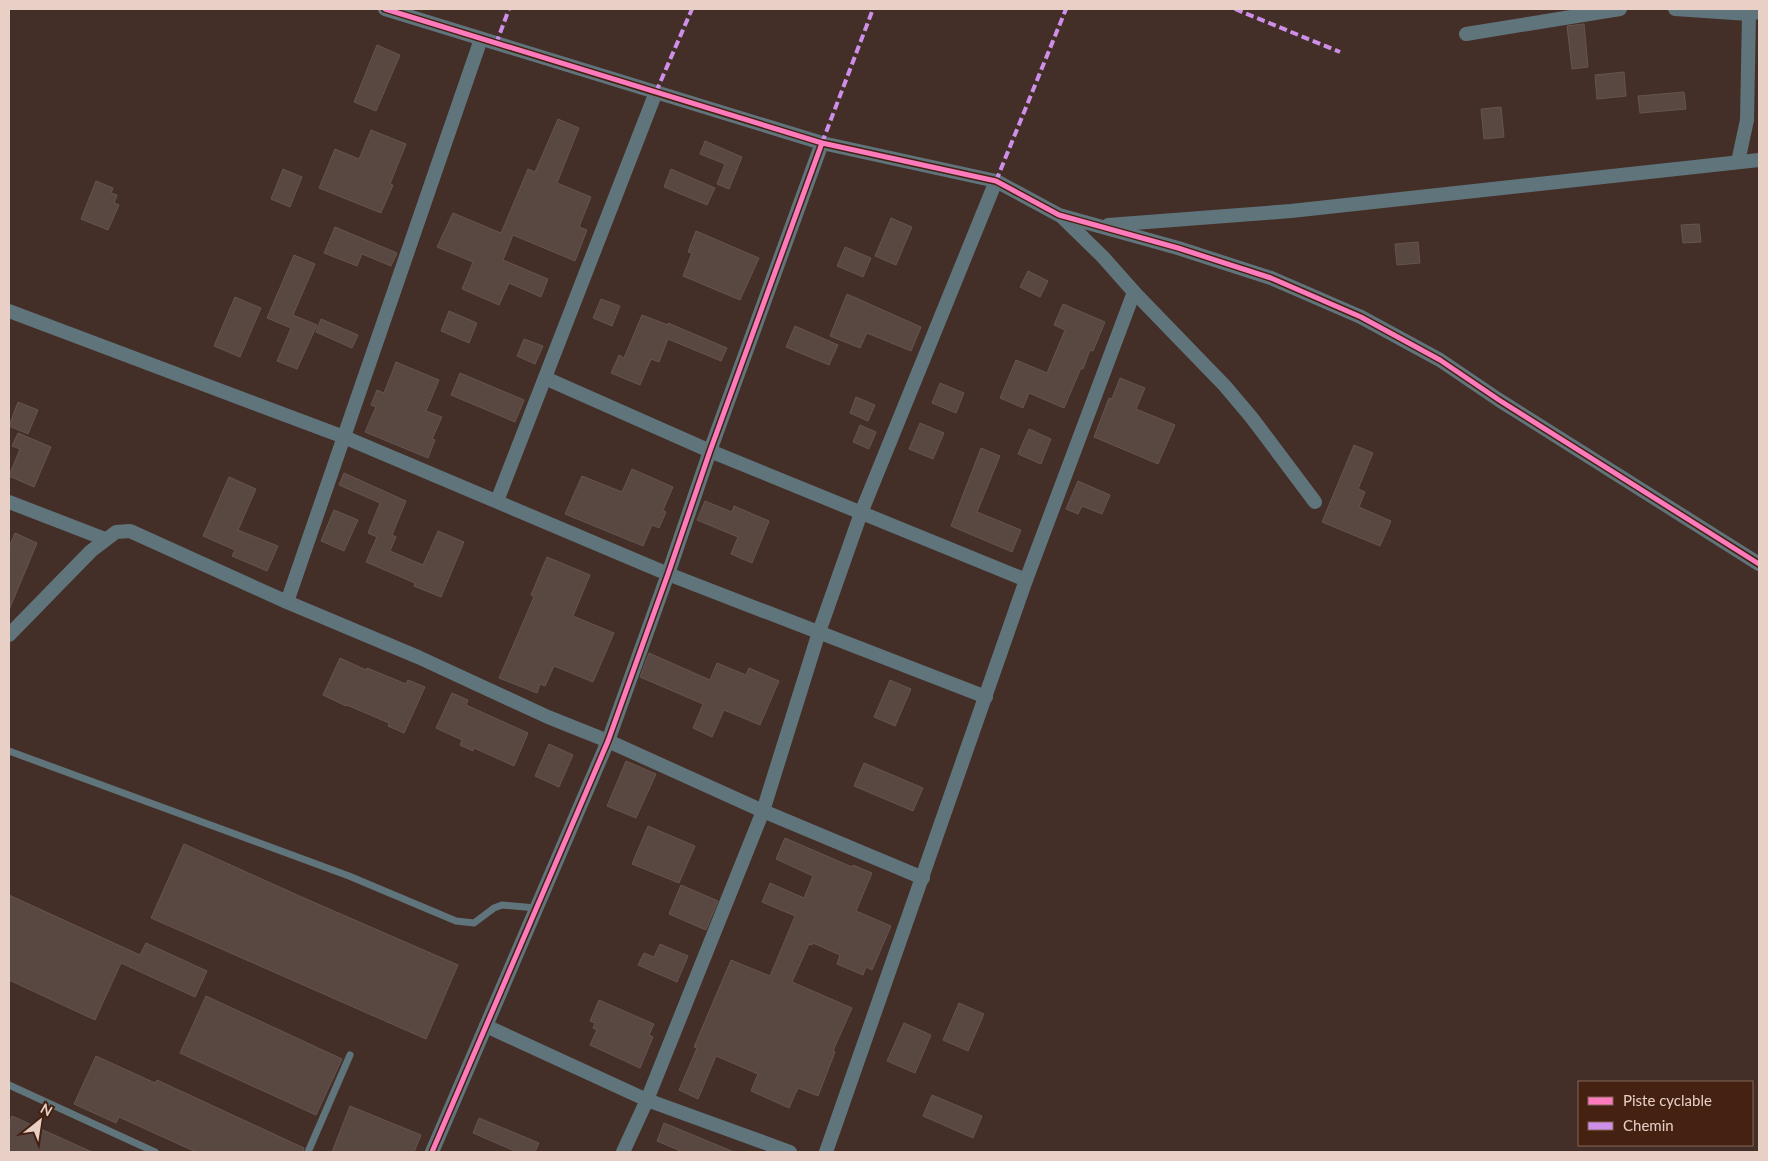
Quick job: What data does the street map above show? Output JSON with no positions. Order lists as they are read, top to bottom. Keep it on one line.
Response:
{"legend":["Piste cyclable","Chemin"],"north":"top right"}
